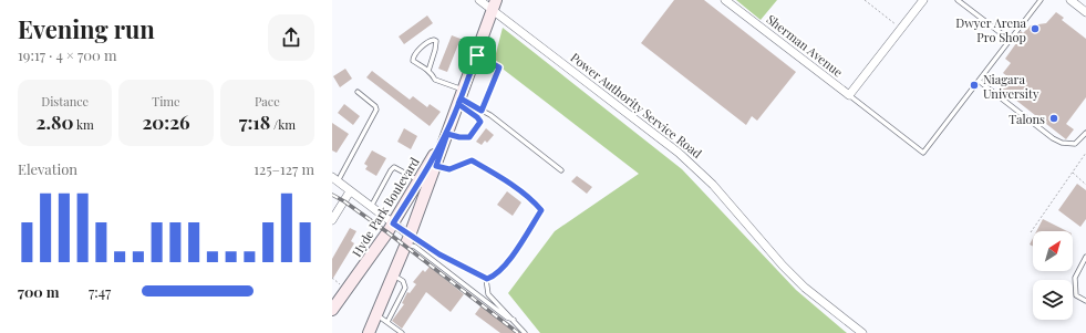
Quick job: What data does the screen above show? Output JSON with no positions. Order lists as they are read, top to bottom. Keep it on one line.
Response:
{"streets":{"main road":["Hyde Park Boulevard"],"street":["Sherman Avenue","Power Authority Service Road"]},"crossings":[["Power Authority Service Road","Hyde Park Boulevard"]],"places":["Dwyer Arena Pro Shop","Niagara University","Talons"],"north":"top right","page":{"heading":["Evening run","19:17 · 4 × 700 m"],"stats":[["Distance","2.80 km"],["Time","20:26"],["Pace","7:18 /km"]],"chart":["Elevation","125–127 m"],"list":[{"name":"700 m","note":"7:47"}]}}
